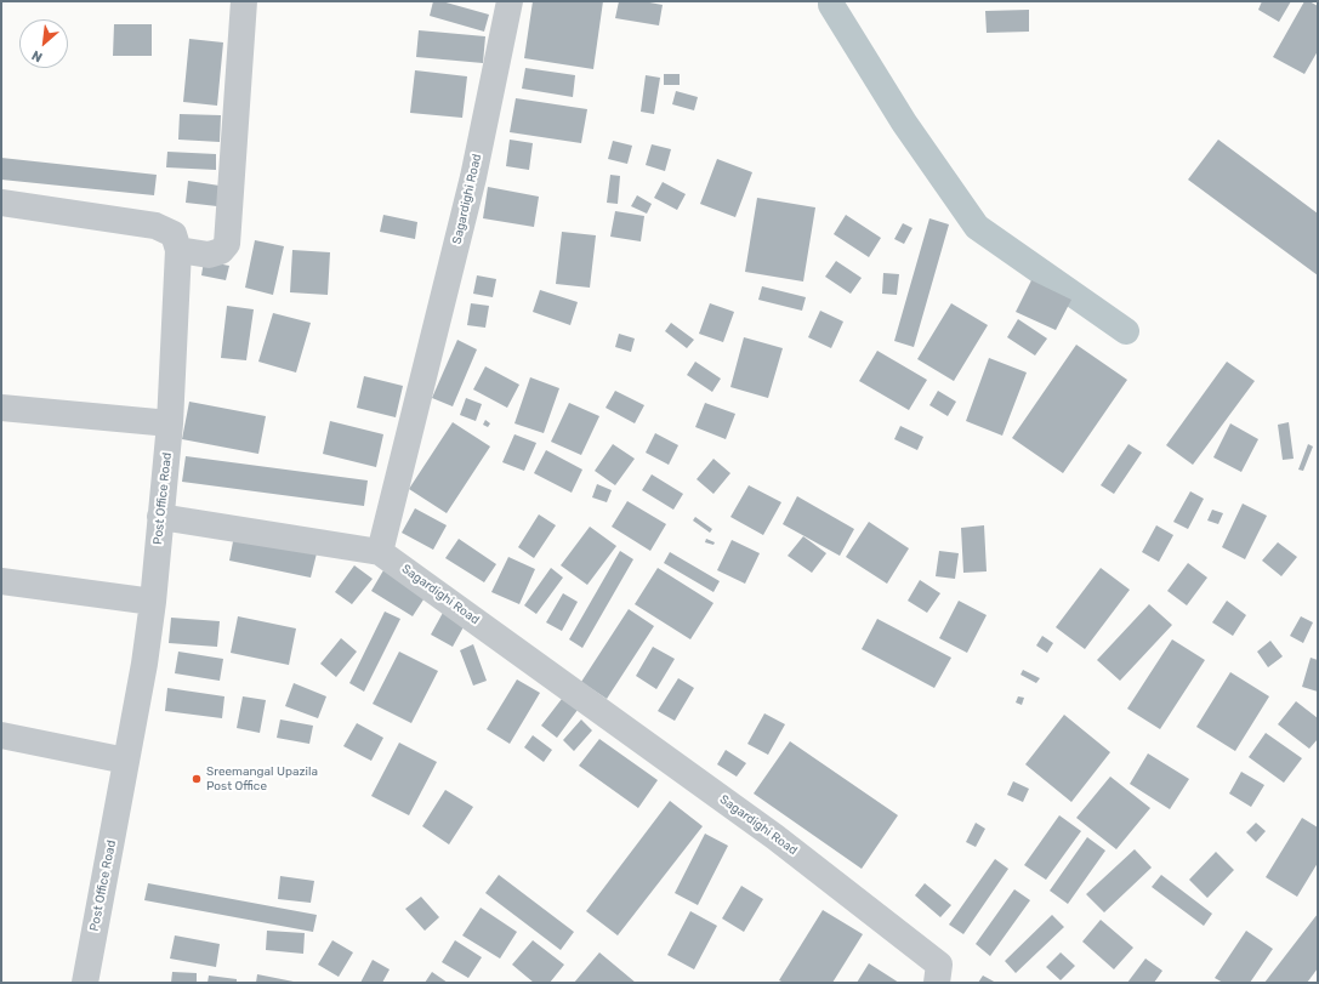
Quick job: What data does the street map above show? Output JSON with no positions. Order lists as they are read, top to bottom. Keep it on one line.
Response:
{"streets":{"street":["Sagardighi Road","Post Office Road"]},"places":["Sreemangal Upazila Post Office"],"north":"bottom left"}
